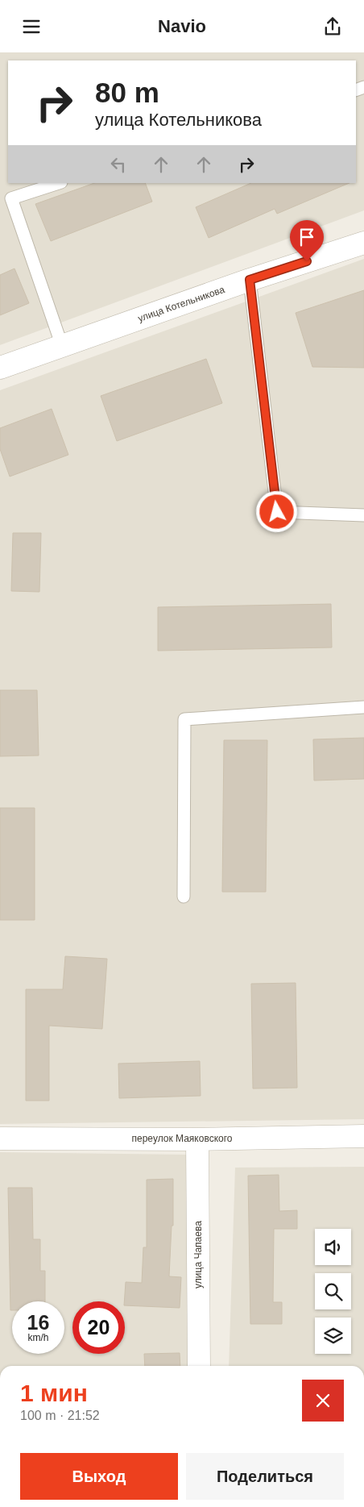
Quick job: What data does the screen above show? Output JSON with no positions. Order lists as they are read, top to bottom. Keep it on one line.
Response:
{"streets":{"street":["улица Котельникова","переулок Маяковского","улица Чапаева"]},"crossings":[["переулок Маяковского","улица Чапаева"]],"page":{"header":"Navio","turn":["80 m","улица Котельникова"],"speed":"16 km/h","limit":"20","heading":["1 мин","100 m · 21:52"],"buttons":["Выход","Поделиться"]}}
